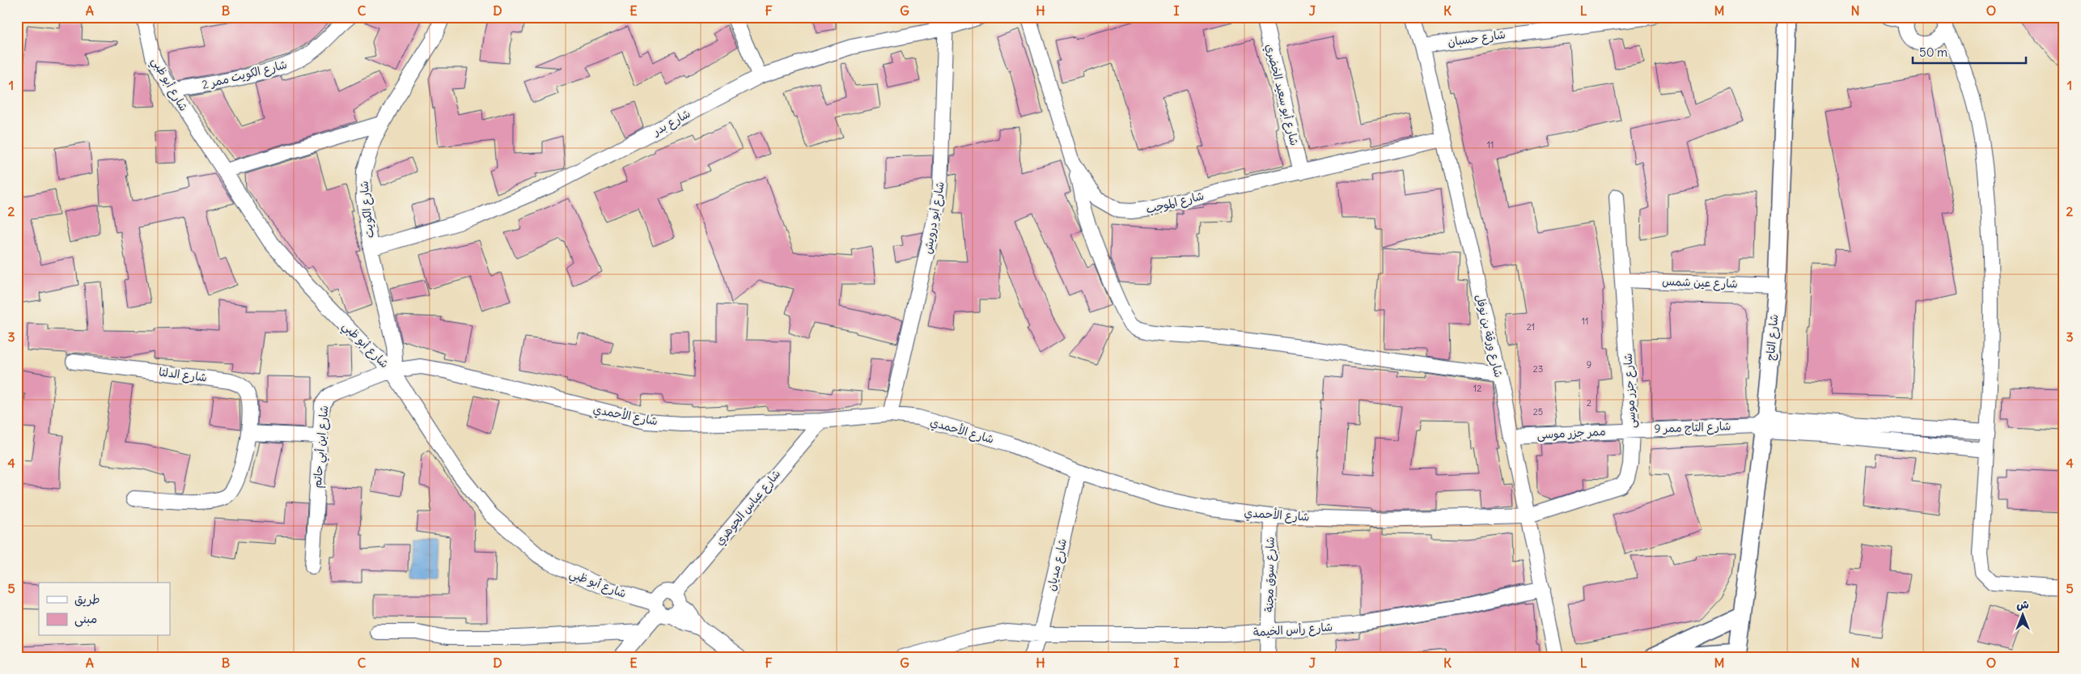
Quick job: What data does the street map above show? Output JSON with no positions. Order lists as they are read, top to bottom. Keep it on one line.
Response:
{"streets":{"street":["شارع حسبان","شارع الكويت ممر 2","شارع أبو ظبي","شارع أبو سعيد الخضري","شارع بدر","شارع الموجب","شارع الكويت","شارع أبو درويش","شارع عين شمس","شارع ورقة بن نوفل","شارع التاج","شارع الدلتا","شارع جزر موسى","شارع الأحمدي","شارع التاج ممر 9","ممر جزر موسى","شارع ابن أبي حاتم","شارع عباس الجوهري","شارع مديان","شارع سوق مجنة","شارع رأس الخيمة"]},"crossings":[["شارع حسبان","شارع ورقة بن نوفل"],["شارع الكويت ممر 2","شارع أبو ظبي"],["شارع أبو ظبي","شارع الكويت"],["شارع أبو ظبي","شارع الأحمدي"],["شارع أبو ظبي","شارع ابن أبي حاتم"],["شارع أبو ظبي","شارع عباس الجوهري"],["شارع أبو سعيد الخضري","شارع الموجب"],["شارع بدر","شارع الكويت"],["شارع بدر","شارع أبو درويش"],["شارع الموجب","شارع ورقة بن نوفل"],["شارع الكويت","شارع الأحمدي"],["شارع الكويت","شارع ابن أبي حاتم"],["شارع أبو درويش","شارع الأحمدي"],["شارع عين شمس","شارع التاج"],["شارع عين شمس","شارع جزر موسى"],["شارع ورقة بن نوفل","شارع جزر موسى"],["شارع ورقة بن نوفل","شارع الأحمدي"],["شارع ورقة بن نوفل","ممر جزر موسى"],["شارع ورقة بن نوفل","شارع رأس الخيمة"],["شارع التاج","شارع التاج ممر 9"],["شارع جزر موسى","شارع الأحمدي"],["شارع جزر موسى","شارع التاج ممر 9"],["شارع جزر موسى","ممر جزر موسى"],["شارع الأحمدي","شارع ابن أبي حاتم"],["شارع الأحمدي","شارع عباس الجوهري"],["شارع الأحمدي","شارع مديان"],["شارع الأحمدي","شارع سوق مجنة"],["شارع التاج ممر 9","ممر جزر موسى"],["شارع مديان","شارع رأس الخيمة"],["شارع سوق مجنة","شارع رأس الخيمة"]],"house_numbers":["11","11","21","9","23","12","2","25"],"legend":["طريق","مبنى"],"scale_bar":"50 m","north":"top","grid":{"columns":["A","B","C","D","E","F","G","H","I","J","K","L","M","N","O"],"rows":["1","2","3","4","5"]}}
